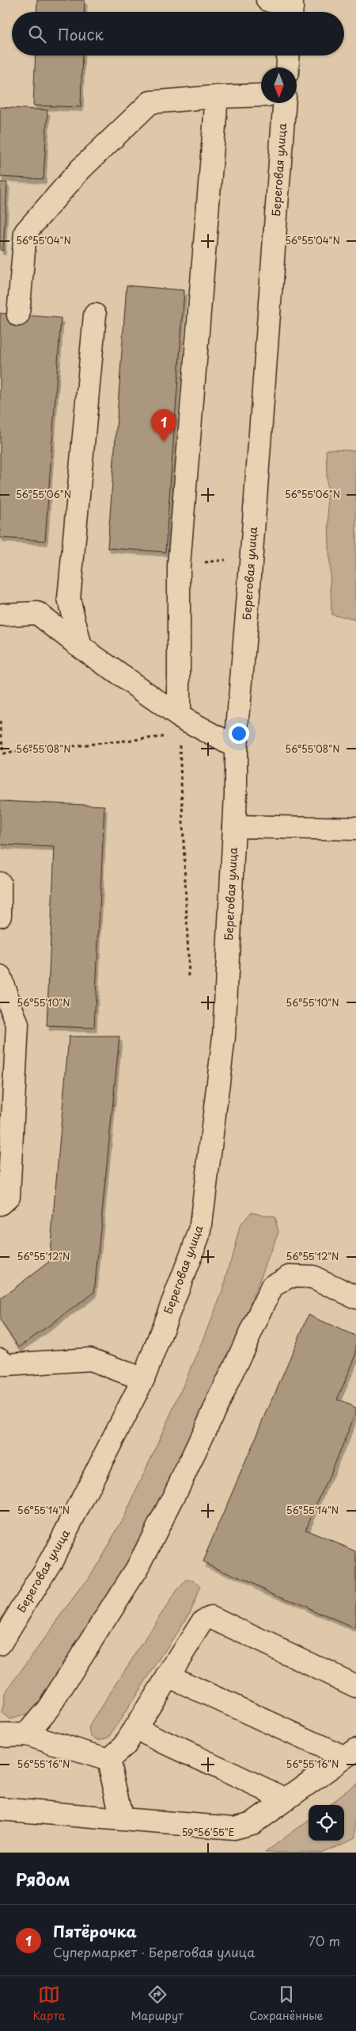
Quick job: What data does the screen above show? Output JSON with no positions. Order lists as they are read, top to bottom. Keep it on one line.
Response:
{"streets":{"main road":["Береговая улица"]},"north":"bottom","page":{"search":"Поиск","pins":"1","heading":"Рядом","list":[{"mark":"1","name":"Пятёрочка","note":"Супермаркет · Береговая улица","value":"70 m"}],"nav":["Карта","Маршрут","Сохранённые"]},"coordinates":["56°55'04\"N","56°55'06\"N","56°55'08\"N","56°55'10\"N","56°55'12\"N","56°55'14\"N","56°55'16\"N","59°56'55\"E"]}
